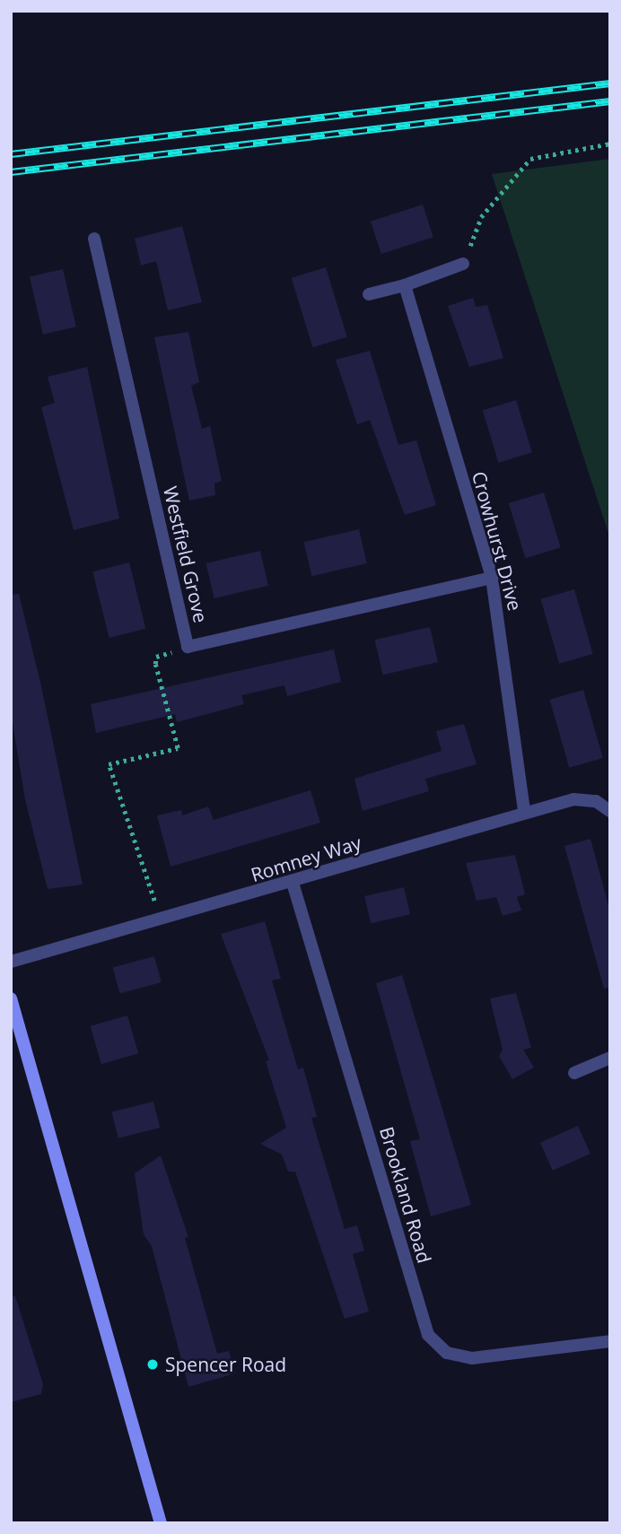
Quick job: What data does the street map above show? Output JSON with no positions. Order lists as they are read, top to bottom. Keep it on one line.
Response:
{"streets":{"street":["Crowhurst Drive","Westfield Grove","Romney Way","Brookland Road"]},"crossings":[["Crowhurst Drive","Westfield Grove"],["Crowhurst Drive","Romney Way"],["Romney Way","Brookland Road"]],"places":["Spencer Road"]}
